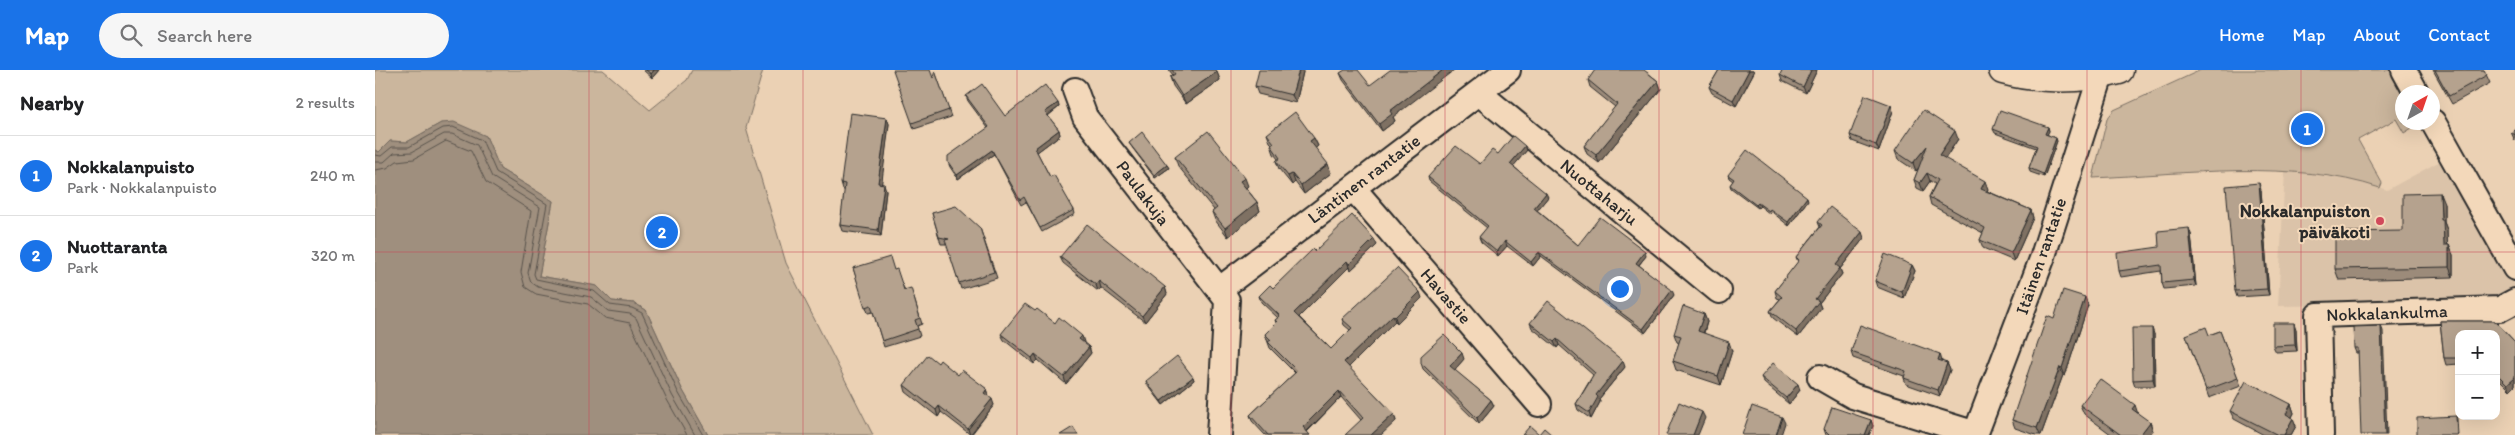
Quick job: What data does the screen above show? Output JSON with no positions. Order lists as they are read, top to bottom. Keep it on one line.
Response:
{"streets":{"street":["Läntinen rantatie","Nuottaharju","Paulakuja","Itäinen rantatie","Havastie","Nokkalankulma"]},"crossings":[["Läntinen rantatie","Nuottaharju"],["Läntinen rantatie","Paulakuja"],["Läntinen rantatie","Havastie"]],"places":["Nokkalanpuiston päiväkoti"],"north":"top right","page":{"header":"Map","search":"Search here","nav":["Home","Map","About","Contact"],"heading":["Nearby","2 results"],"pins":["1","2"],"list":[{"mark":"1","name":"Nokkalanpuisto","note":"Park · Nokkalanpuisto","value":"240 m"},{"mark":"2","name":"Nuottaranta","note":"Park","value":"320 m"}],"map_buttons":["+","−"]}}
